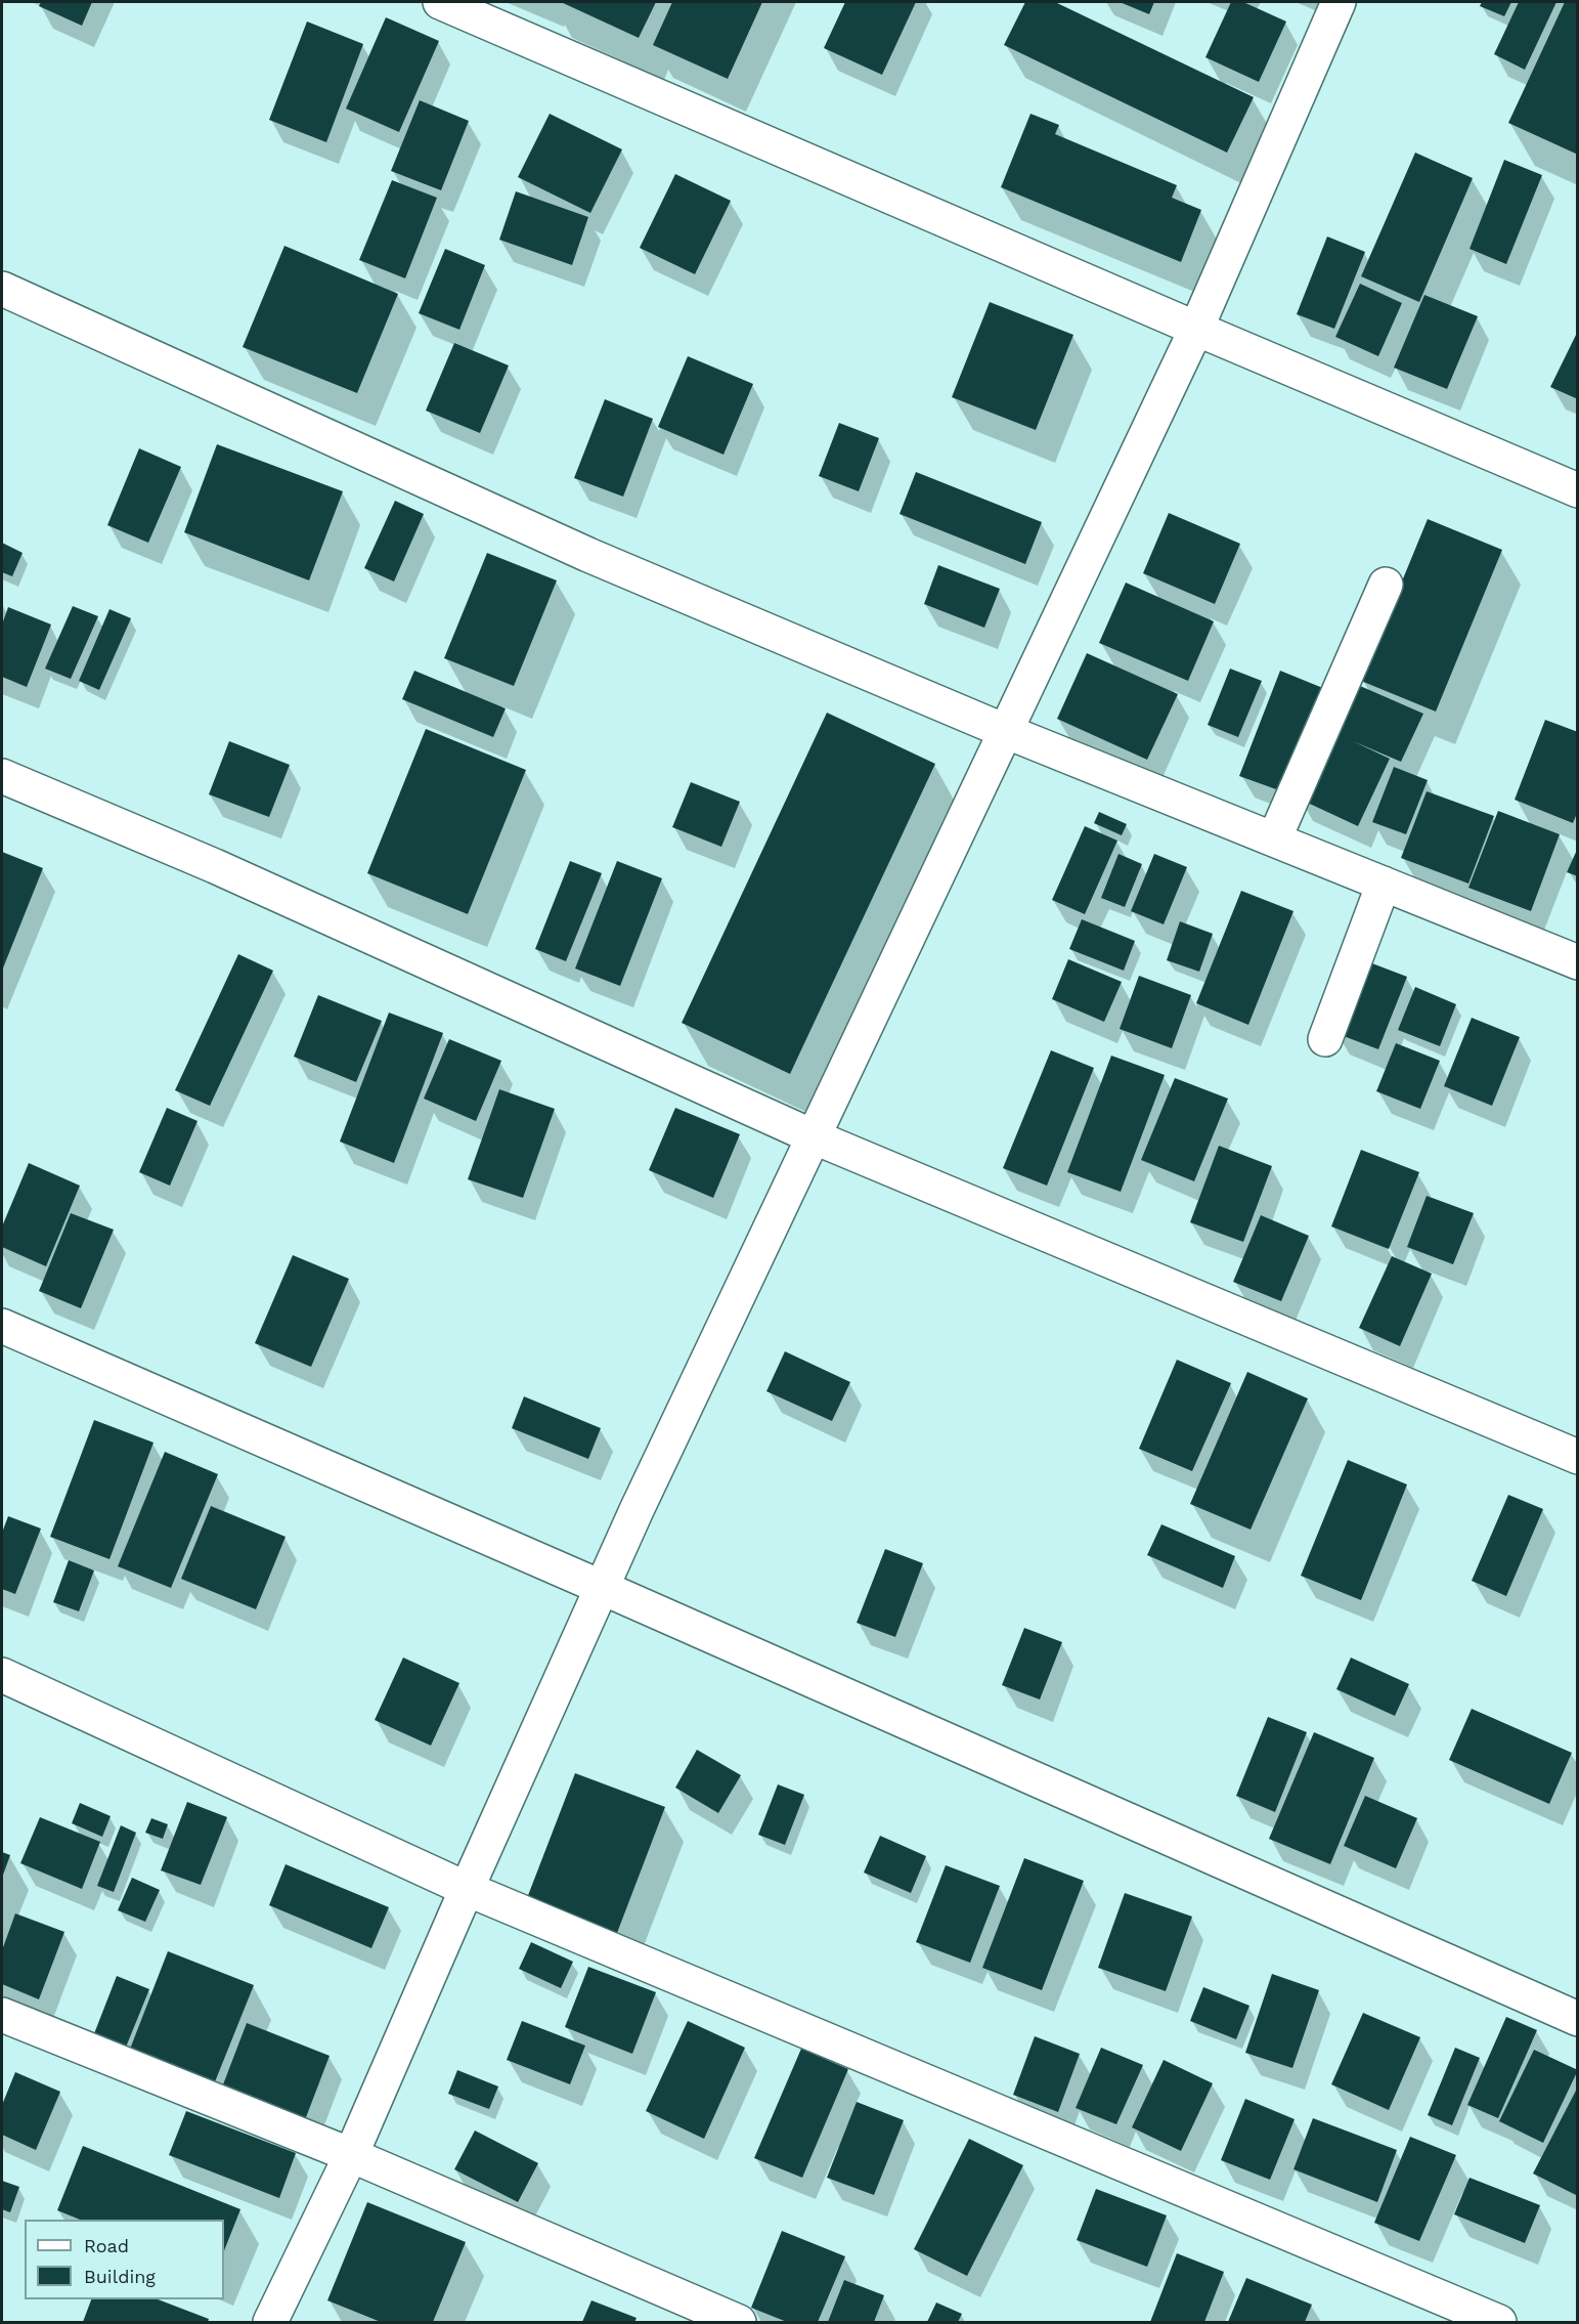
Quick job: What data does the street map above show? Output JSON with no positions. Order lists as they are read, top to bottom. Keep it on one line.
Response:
{"legend":["Road","Building"]}
